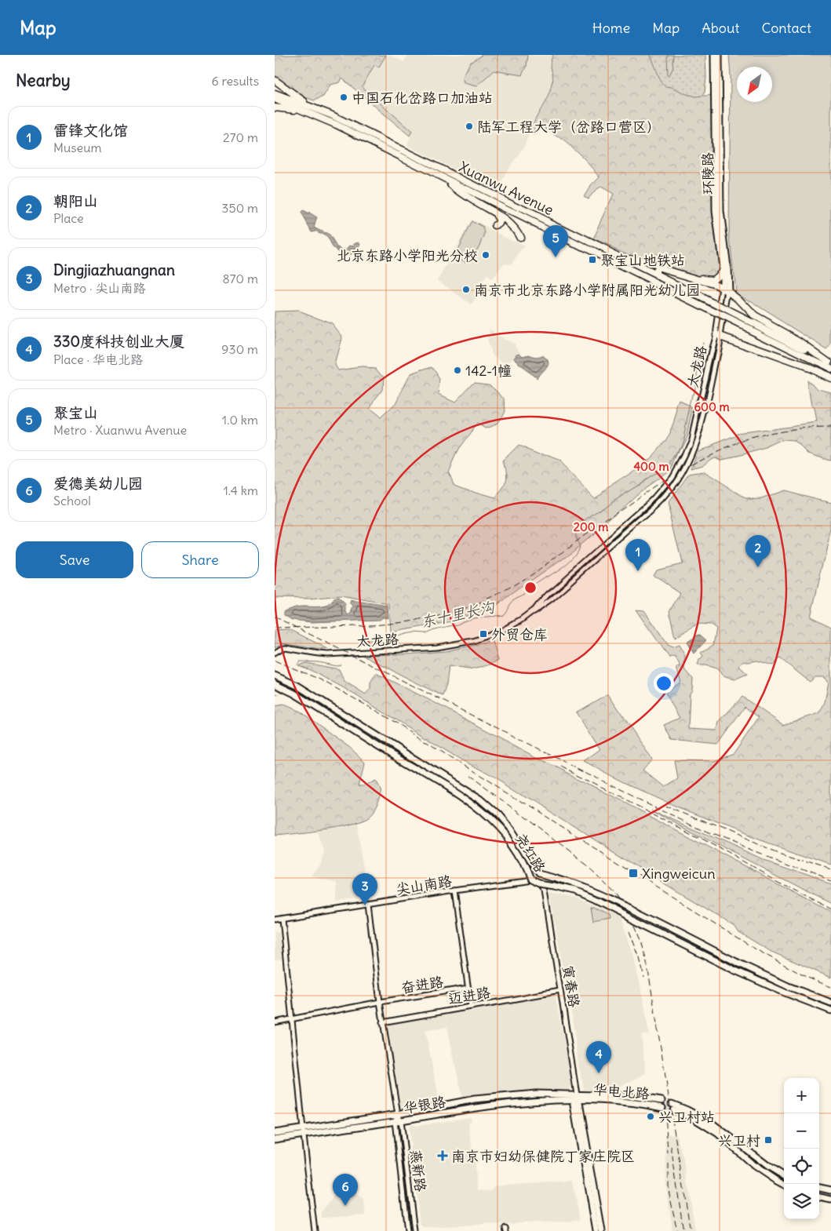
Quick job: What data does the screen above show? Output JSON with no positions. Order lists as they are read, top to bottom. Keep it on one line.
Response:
{"streets":{"highway":["Xuanwu Avenue"],"main road":["环陵路","尧红路","寅春路","华电北路","华银路"],"street":["太龙路","尖山南路","奋进路","迈进路","燕新路"]},"crossings":[["尧红路","尖山南路"],["尧红路","寅春路"],["尖山南路","燕新路"],["奋进路","燕新路"],["寅春路","迈进路"],["寅春路","华电北路"],["寅春路","华银路"],["迈进路","燕新路"],["华电北路","华银路"],["华银路","燕新路"]],"water":["东十里长沟"],"places":{"other":["中国石化岔路口加油站","陆军工程大学（岔路口营区）","北京东路小学阳光分校","南京市北京东路小学附属阳光幼儿园","142-1幢","兴卫村站"],"transit":["聚宝山地铁站","外贸仓库","Xingweicun","兴卫村"],"health":["南京市妇幼保健院丁家庄院区"]},"north":"bottom left","page":{"header":"Map","nav":["Home","Map","About","Contact"],"heading":["Nearby","6 results"],"list":[{"mark":"1","name":"雷锋文化馆","note":"Museum","value":"270 m"},{"mark":"2","name":"朝阳山","note":"Place","value":"350 m"},{"mark":"3","name":"Dingjiazhuangnan","note":"Metro · 尖山南路","value":"870 m"},{"mark":"4","name":"330度科技创业大厦","note":"Place · 华电北路","value":"930 m"},{"mark":"5","name":"聚宝山","note":"Metro · Xuanwu Avenue","value":"1.0 km"},{"mark":"6","name":"爱德美幼儿园","note":"School","value":"1.4 km"}],"pins":["5","2","1","3","4","6"],"buttons":["Save","Share"],"map_buttons":["+","−"]},"rings":["600 m","400 m","200 m"]}
